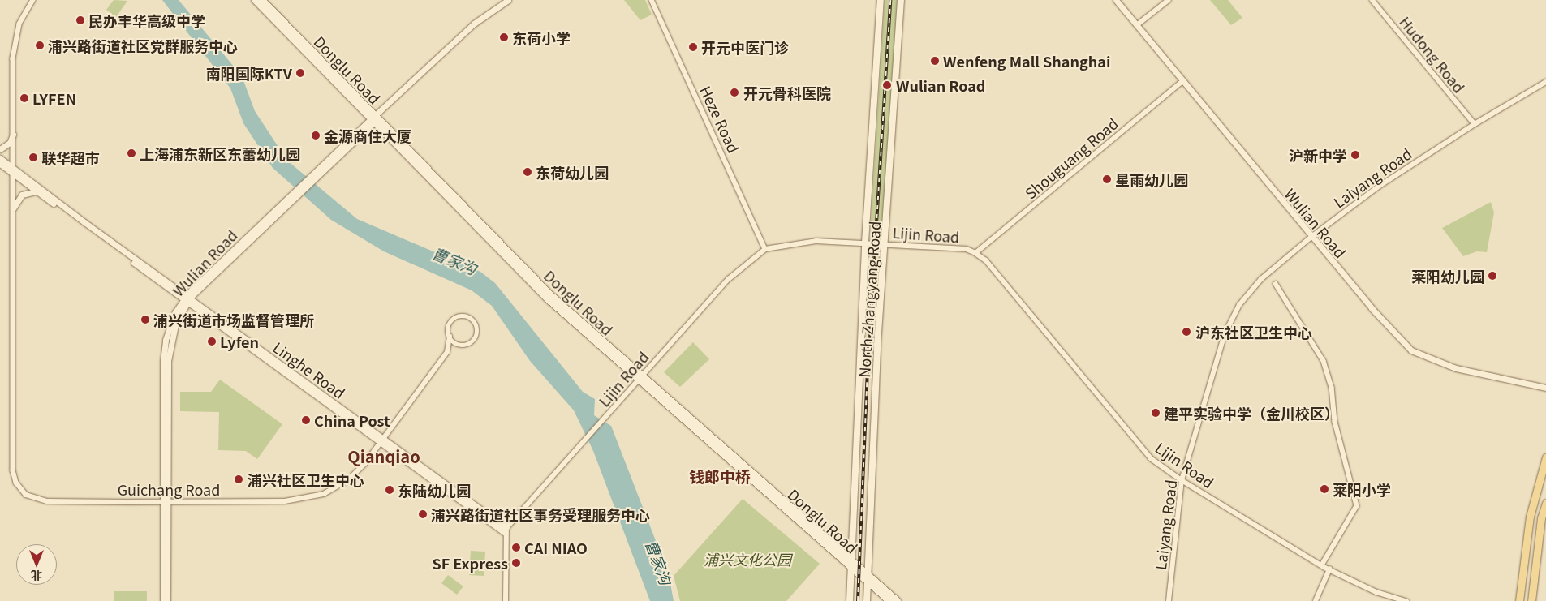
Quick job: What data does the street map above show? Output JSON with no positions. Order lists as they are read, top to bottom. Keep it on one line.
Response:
{"streets":{"main road":["Donglu Road","North Zhangyang Road"],"street":["Hudong Road","Heze Road","Shouguang Road","Laiyang Road","Wulian Road","Lijin Road","Linghe Road","Guichang Road"]},"crossings":[["Hudong Road","Laiyang Road"],["Donglu Road","Wulian Road"],["Donglu Road","Lijin Road"],["Donglu Road","North Zhangyang Road"],["Heze Road","Lijin Road"],["Shouguang Road","Wulian Road"],["Shouguang Road","Lijin Road"],["Laiyang Road","Wulian Road"],["Laiyang Road","Lijin Road"],["Wulian Road","Linghe Road"],["Wulian Road","Guichang Road"],["Lijin Road","North Zhangyang Road"],["Lijin Road","Linghe Road"],["Linghe Road","Guichang Road"]],"districts":["Qianqiao","钱郎中桥"],"water":["曹家沟"],"parks":["浦兴文化公园"],"places":["民办丰华高级中学","东荷小学","浦兴路街道社区党群服务中心","开元中医门诊","Wenfeng Mall Shanghai","南阳国际KTV","Wulian Road","开元骨科医院","LYFEN","金源商住大厦","上海浦东新区东蕾幼儿园","沪新中学","联华超市","东荷幼儿园","星雨幼儿园","莱阳幼儿园","浦兴街道市场监督管理所","沪东社区卫生中心","Lyfen","建平实验中学（金川校区）","China Post","浦兴社区卫生中心","莱阳小学","东陆幼儿园","浦兴路街道社区事务受理服务中心","CAI NIAO","SF Express"],"north":"bottom"}
